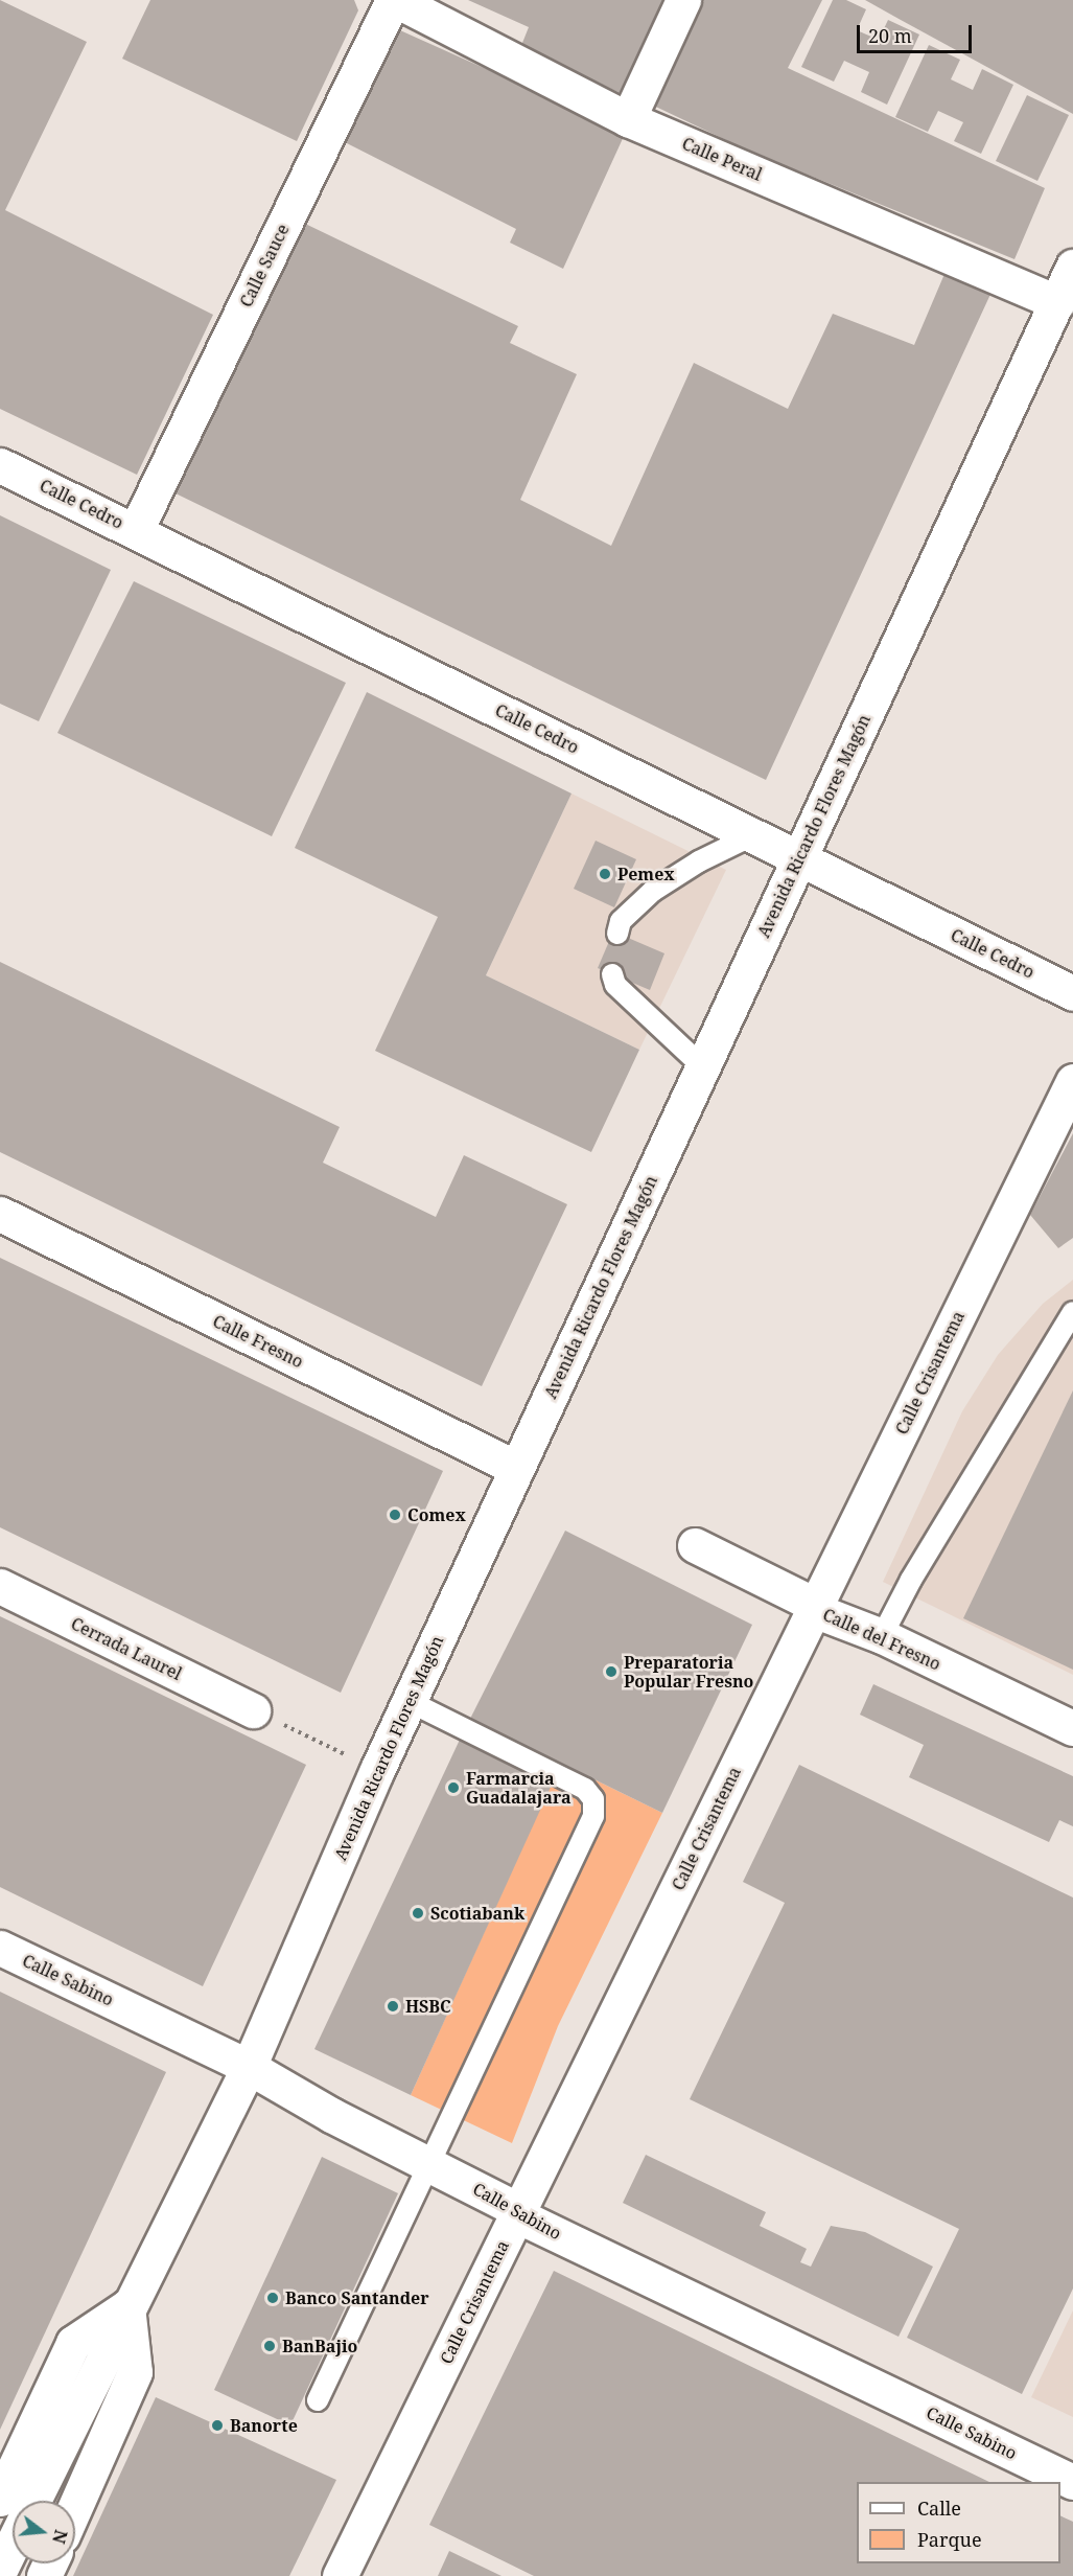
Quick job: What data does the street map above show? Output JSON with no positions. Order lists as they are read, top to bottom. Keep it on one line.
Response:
{"streets":{"street":["Calle Peral","Calle Sauce","Calle Cedro","Avenida Ricardo Flores Magón","Calle Fresno","Calle Crisantema","Calle del Fresno","Cerrada Laurel","Calle Sabino"]},"crossings":[["Calle Peral","Calle Sauce"],["Calle Peral","Avenida Ricardo Flores Magón"],["Calle Sauce","Calle Cedro"],["Calle Cedro","Avenida Ricardo Flores Magón"],["Avenida Ricardo Flores Magón","Calle Fresno"],["Avenida Ricardo Flores Magón","Calle Sabino"],["Calle Crisantema","Calle del Fresno"],["Calle Crisantema","Calle Sabino"]],"places":["Pemex","Comex","Preparatoria Popular Fresno","Farmarcia Guadalajara","Scotiabank","HSBC","Banco Santander","BanBajio","Banorte"],"legend":["Calle","Parque"],"scale_bar":"20 m","north":"right"}
